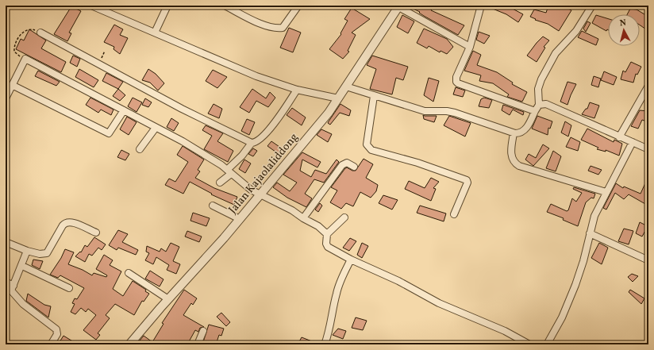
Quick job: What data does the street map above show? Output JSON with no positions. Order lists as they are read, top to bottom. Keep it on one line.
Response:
{"streets":{"street":["Jalan Kajaolaliddong"]},"north":"top"}
